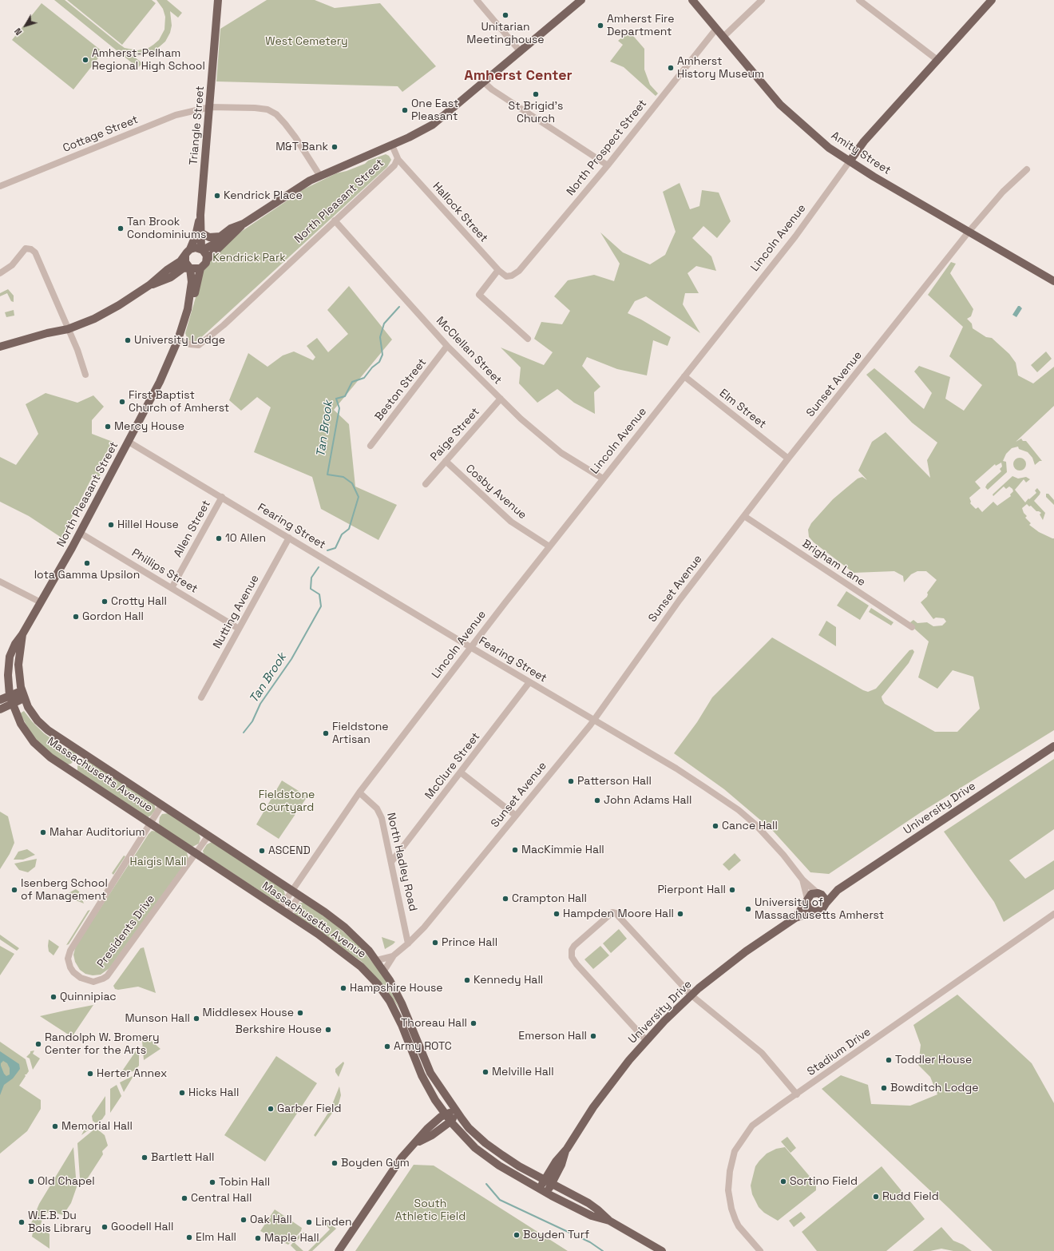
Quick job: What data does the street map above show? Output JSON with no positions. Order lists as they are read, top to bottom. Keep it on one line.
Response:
{"streets":{"main road":["Triangle Street","Amity Street","North Pleasant Street","Lincoln Avenue","Massachusetts Avenue","University Drive"],"street":["Cottage Street","North Prospect Street","Hallock Street","McClellan Street","Sunset Avenue","Beston Street","Elm Street","Paige Street","Cosby Avenue","Fearing Street","Allen Street","Brigham Lane","Phillips Street","Nutting Avenue","McClure Street","North Hadley Road","Presidents Drive","Stadium Drive"]},"crossings":[["Triangle Street","Cottage Street"],["North Prospect Street","Amity Street"],["North Prospect Street","Hallock Street"],["Amity Street","Lincoln Avenue"],["Amity Street","Sunset Avenue"],["North Pleasant Street","Hallock Street"],["North Pleasant Street","McClellan Street"],["North Pleasant Street","Fearing Street"],["North Pleasant Street","Phillips Street"],["North Pleasant Street","Massachusetts Avenue"],["Lincoln Avenue","McClellan Street"],["Lincoln Avenue","Elm Street"],["Lincoln Avenue","Cosby Avenue"],["Lincoln Avenue","Fearing Street"],["Lincoln Avenue","Massachusetts Avenue"],["Lincoln Avenue","North Hadley Road"],["McClellan Street","Beston Street"],["McClellan Street","Paige Street"],["Sunset Avenue","Elm Street"],["Sunset Avenue","Fearing Street"],["Sunset Avenue","Brigham Lane"],["Sunset Avenue","Massachusetts Avenue"],["Sunset Avenue","North Hadley Road"],["Paige Street","Cosby Avenue"],["Fearing Street","Allen Street"],["Fearing Street","Nutting Avenue"],["Fearing Street","McClure Street"],["Fearing Street","University Drive"],["Allen Street","Phillips Street"],["Phillips Street","Nutting Avenue"],["McClure Street","North Hadley Road"],["Massachusetts Avenue","University Drive"],["Massachusetts Avenue","Presidents Drive"]],"districts":["Amherst Center"],"water":["Tan Brook"],"parks":["West Cemetery","Kendrick Park","Fieldstone Courtyard","Haigis Mall","South Athletic Field"],"places":["Unitarian Meetinghouse","Amherst Fire Department","Amherst-Pelham Regional High School","Amherst History Museum","St Brigid's Church","One East Pleasant","M&T Bank","Kendrick Place","Tan Brook Condominiums","University Lodge","First Baptist Church of Amherst","Mercy House","Hillel House","10 Allen","Iota Gamma Upsilon","Crotty Hall","Gordon Hall","Fieldstone Artisan","Patterson Hall","John Adams Hall","Cance Hall","Mahar Auditorium","MacKimmie Hall","ASCEND","Isenberg School of Management","Pierpont Hall","Crampton Hall","University of Massachusetts Amherst","Hampden","Moore Hall","Prince Hall","Kennedy Hall","Hampshire House","Quinnipiac","Middlesex House","Munson Hall","Thoreau Hall","Berkshire House","Emerson Hall","Randolph W. Bromery Center for the Arts","Army ROTC","Toddler House","Melville Hall","Herter Annex","Bowditch Lodge","Hicks Hall","Garber Field","Memorial Hall","Bartlett Hall","Boyden Gym","Old Chapel","Sortino Field","Tobin Hall","Rudd Field","Central Hall","Oak Hall","W.E.B. Du Bois Library","Linden","Goodell Hall","Boyden Turf","Elm Hall","Maple Hall"],"north":"bottom left"}
